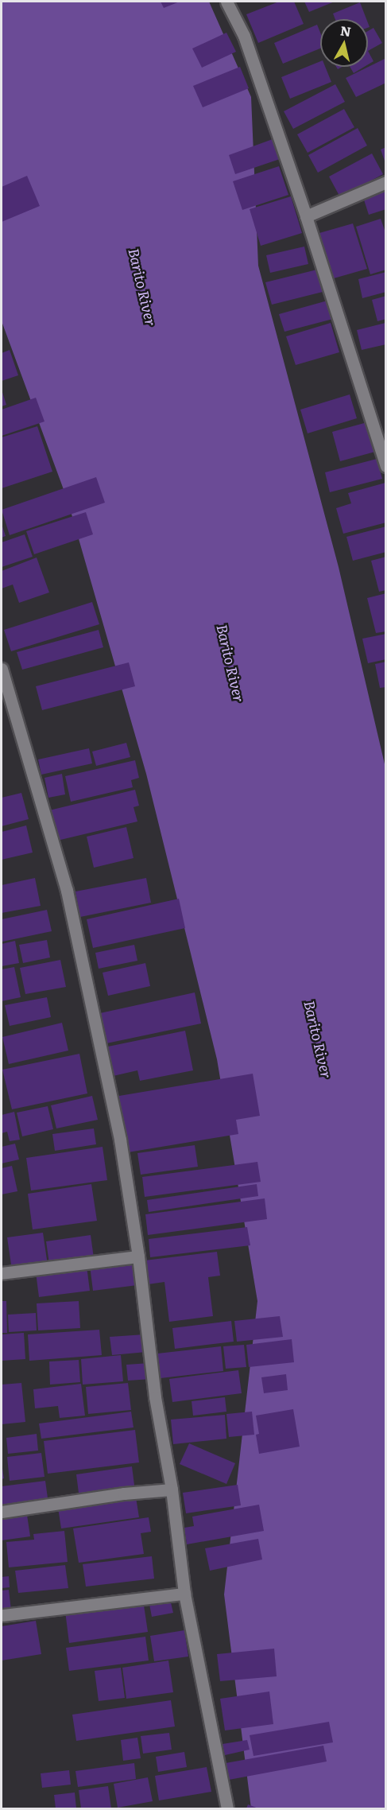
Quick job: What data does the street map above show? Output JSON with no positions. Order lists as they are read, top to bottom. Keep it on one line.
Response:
{"water":["Barito River"],"north":"top"}
